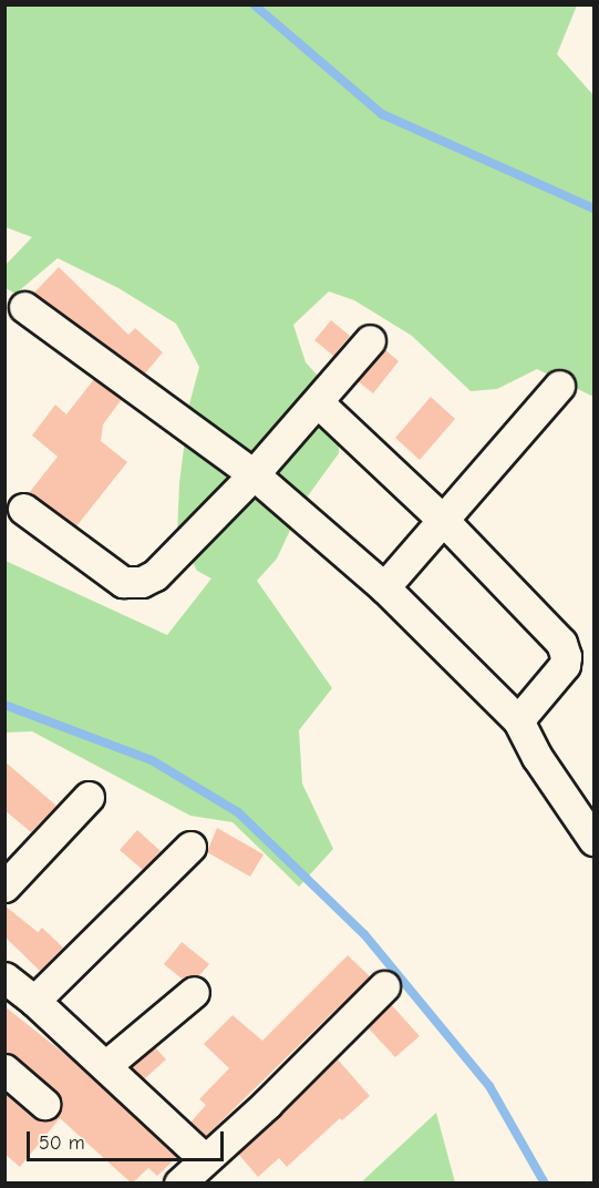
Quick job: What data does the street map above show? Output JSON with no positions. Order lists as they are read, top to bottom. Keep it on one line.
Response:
{"scale_bar":"50 m"}
